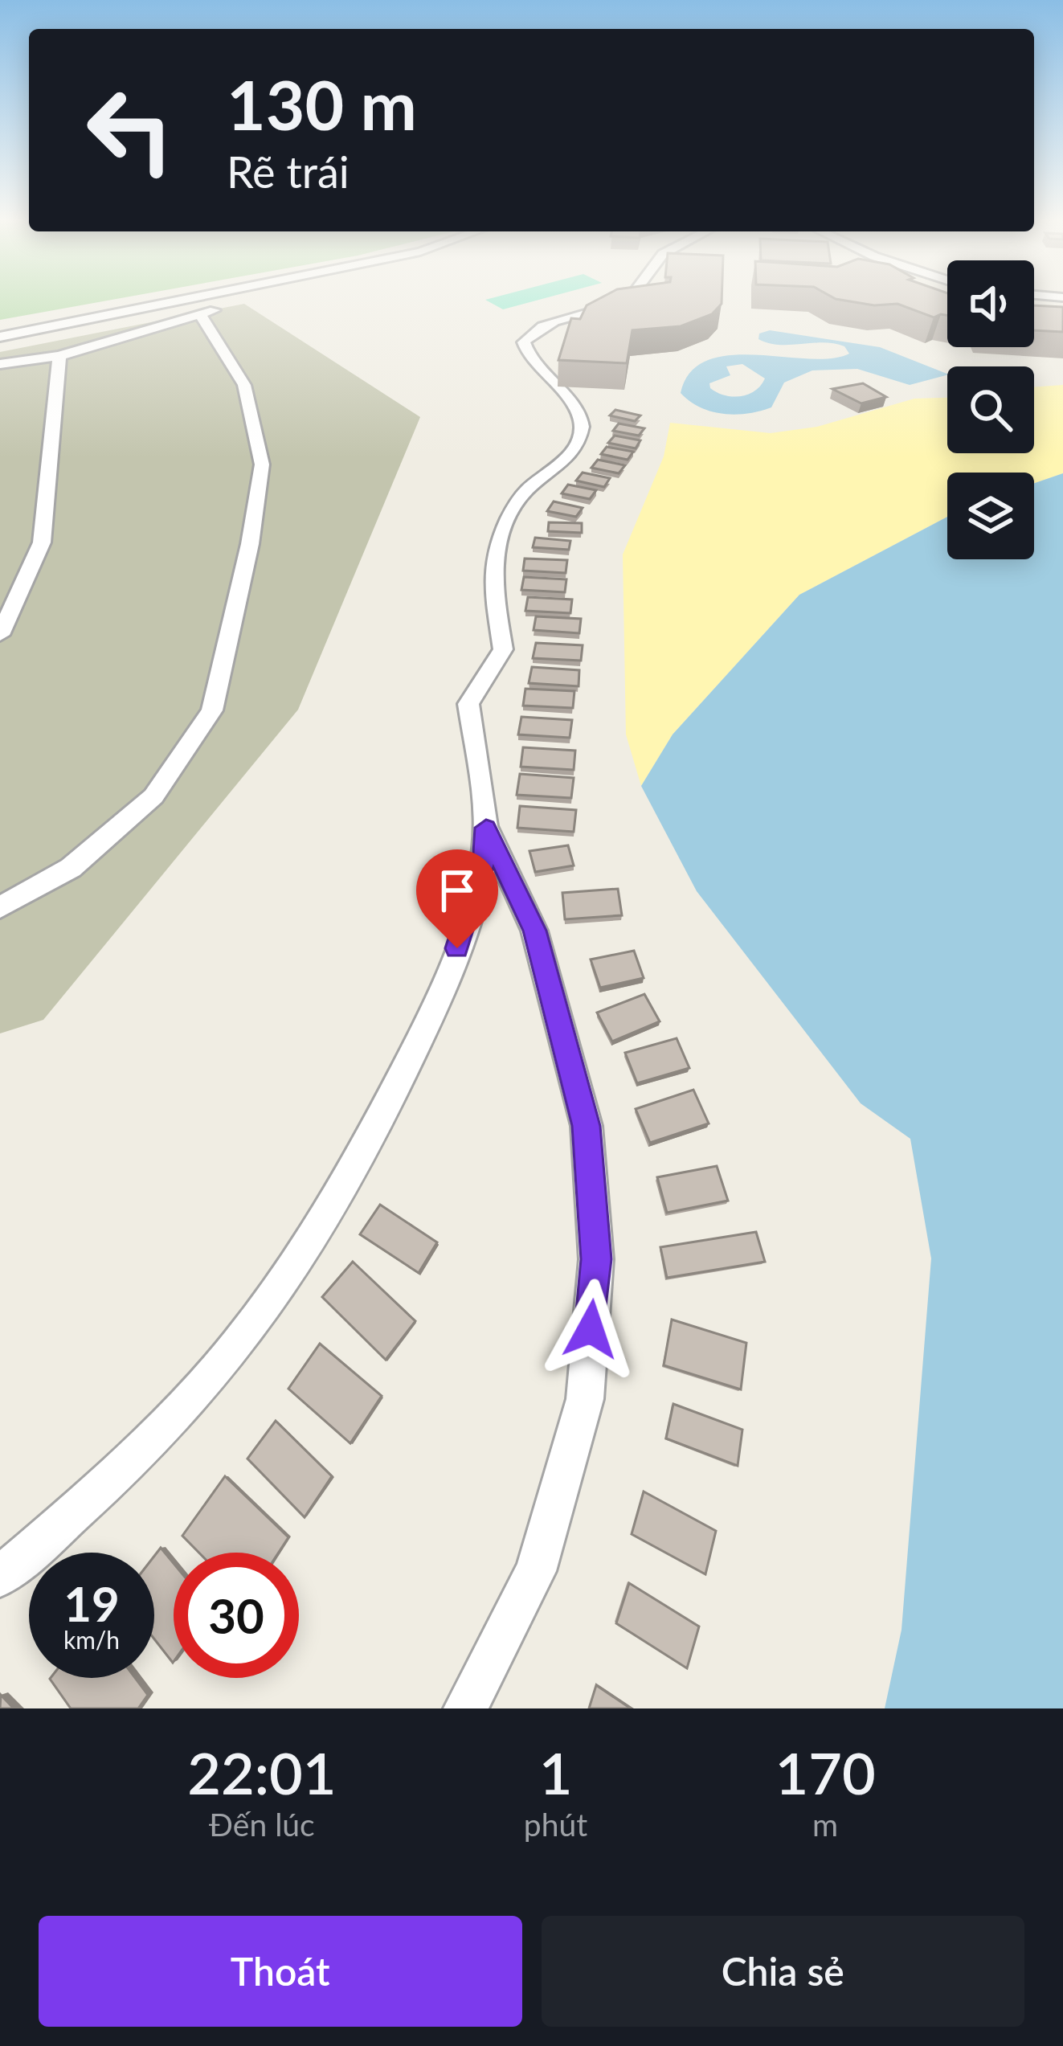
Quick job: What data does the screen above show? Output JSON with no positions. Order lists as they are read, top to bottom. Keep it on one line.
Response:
{"page":{"turn":["130 m","Rẽ trái"],"speed":"19 km/h","limit":"30","eta":["22:01","Đến lúc","1","phút","170","m"],"buttons":["Thoát","Chia sẻ"]}}
